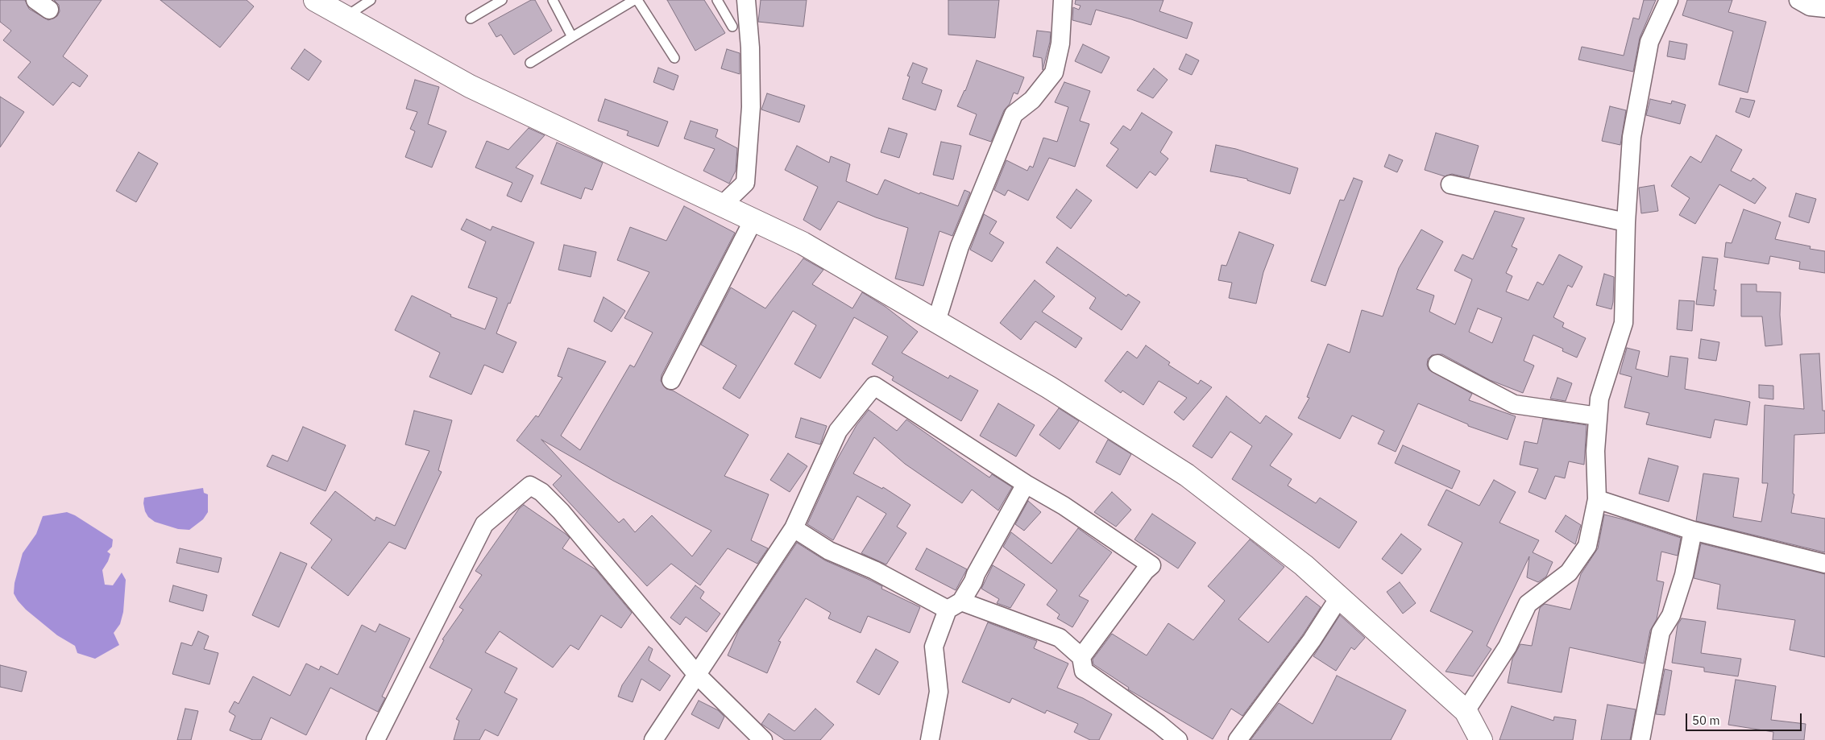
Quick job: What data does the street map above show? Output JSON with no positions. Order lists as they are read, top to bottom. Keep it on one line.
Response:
{"scale_bar":"50 m"}
